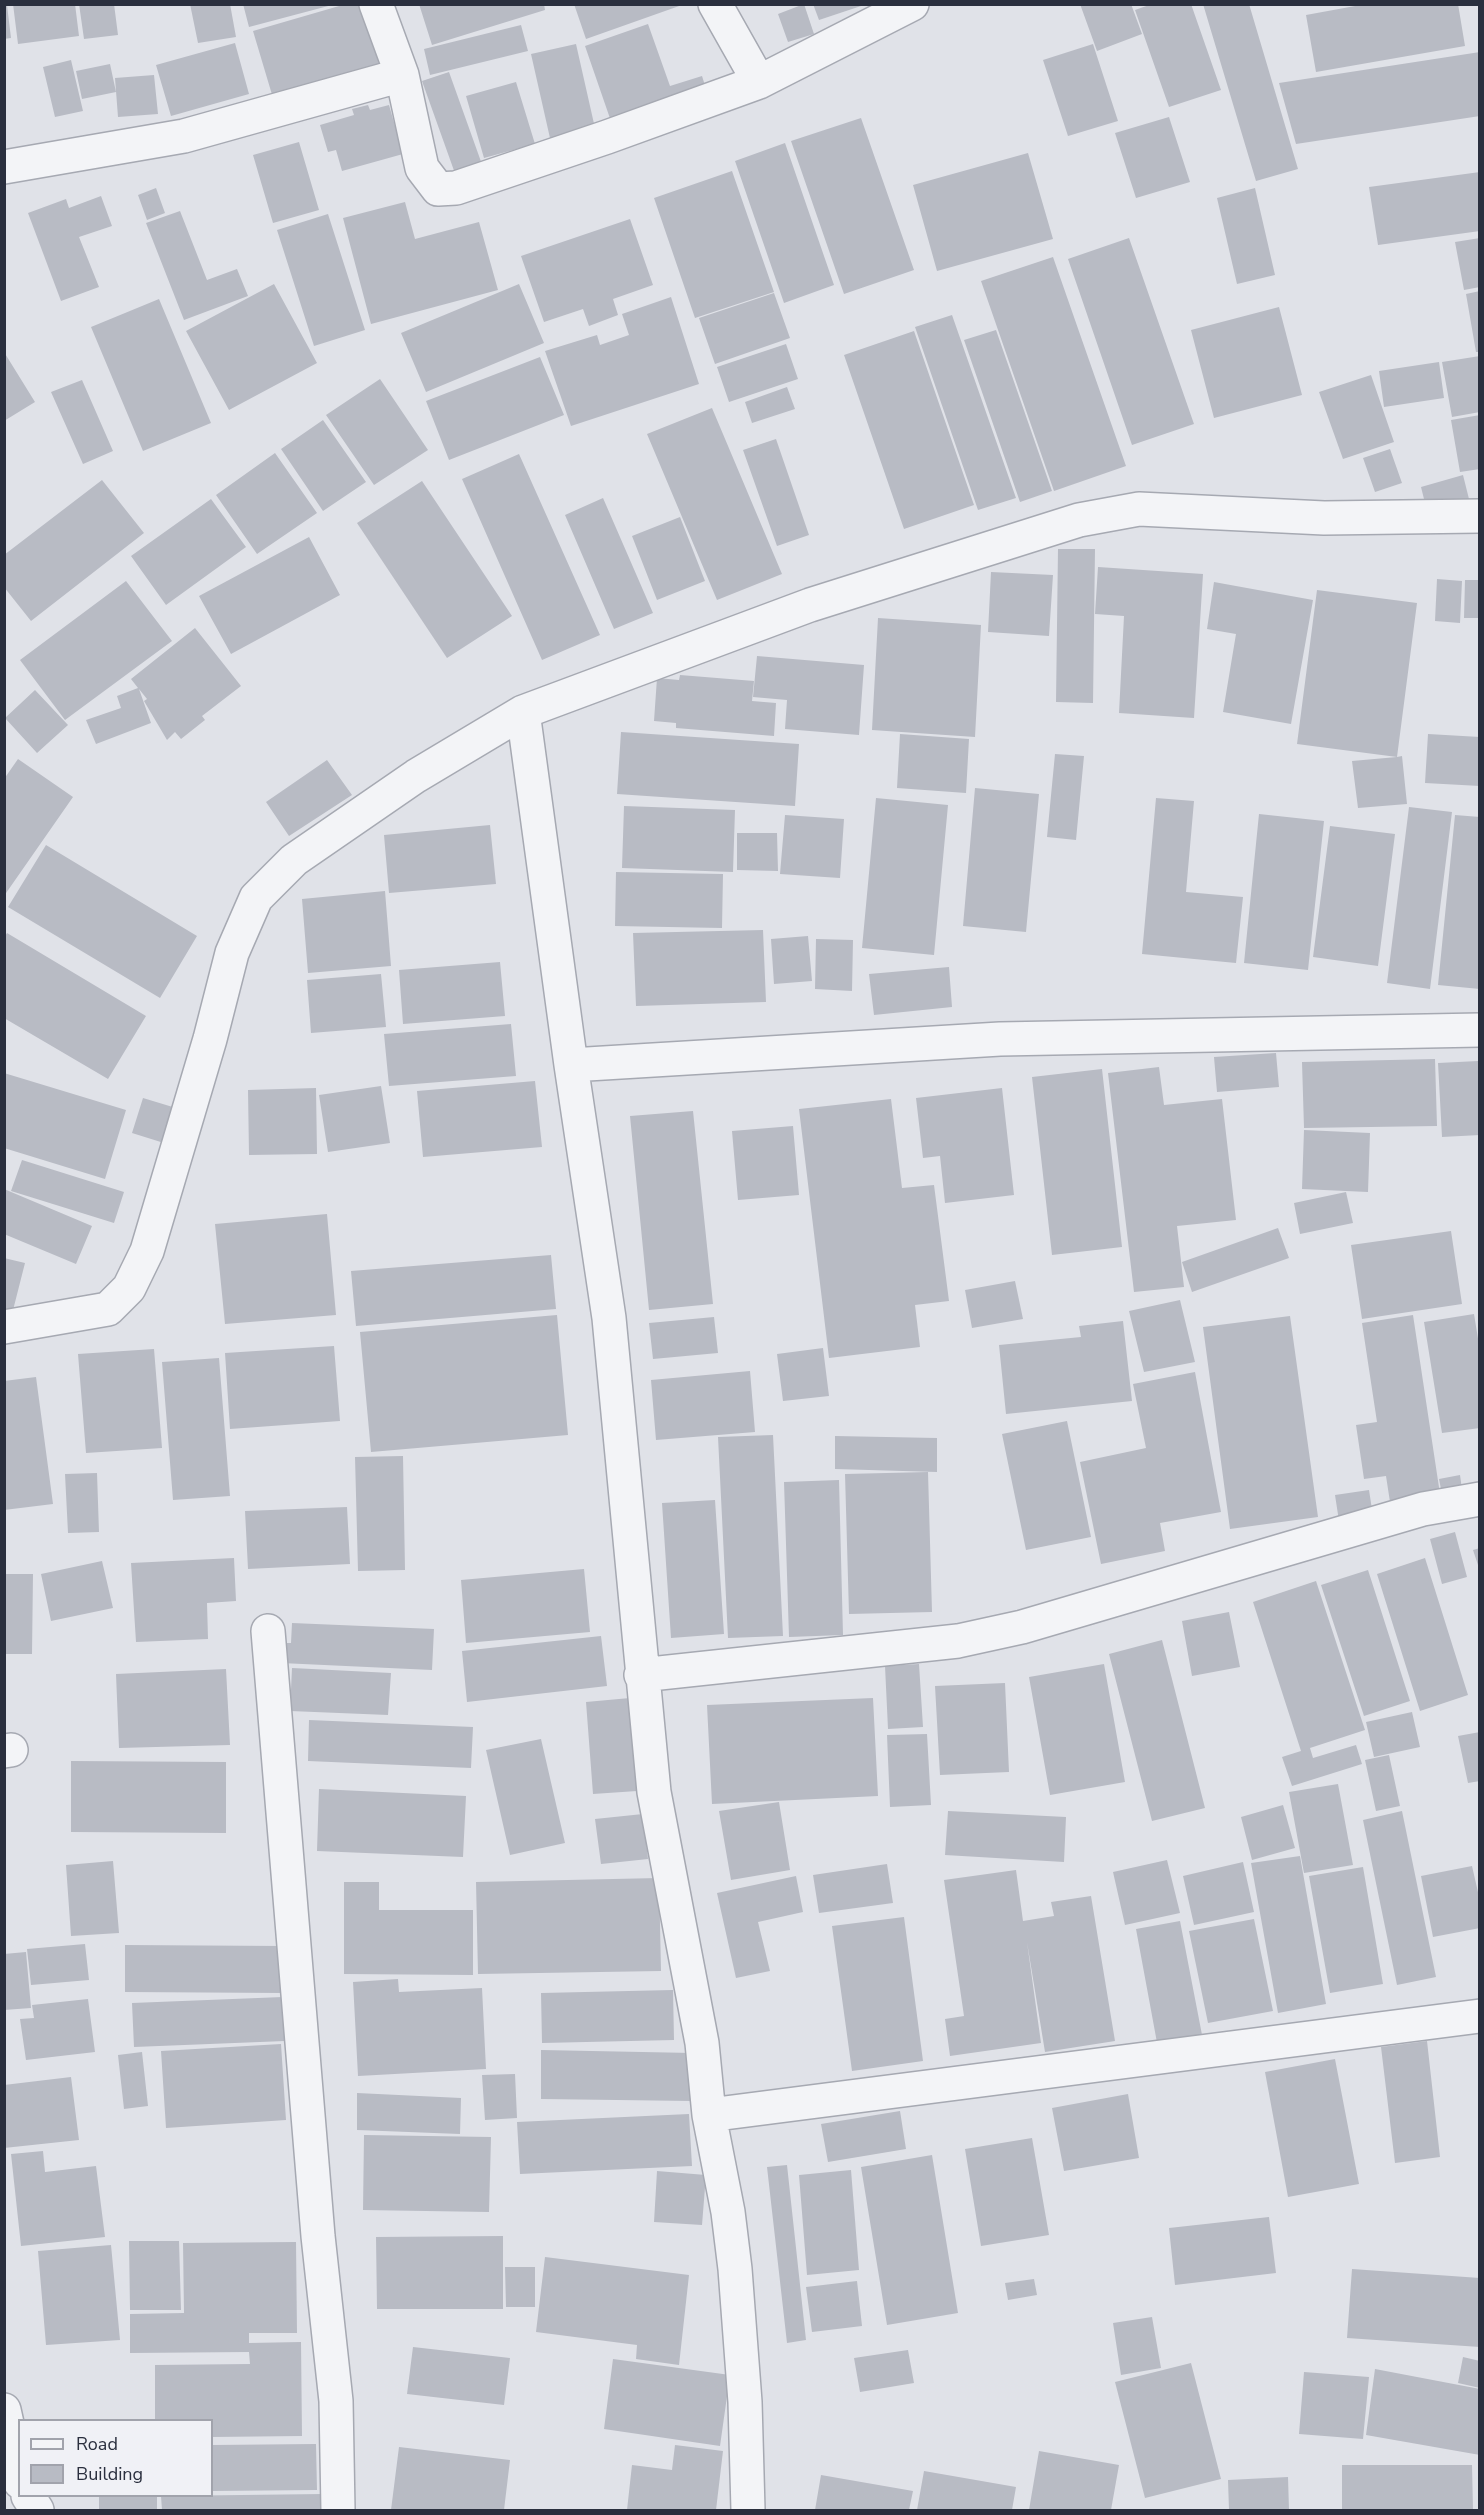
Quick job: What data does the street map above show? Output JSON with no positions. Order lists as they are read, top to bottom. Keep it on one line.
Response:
{"legend":["Road","Building"]}
